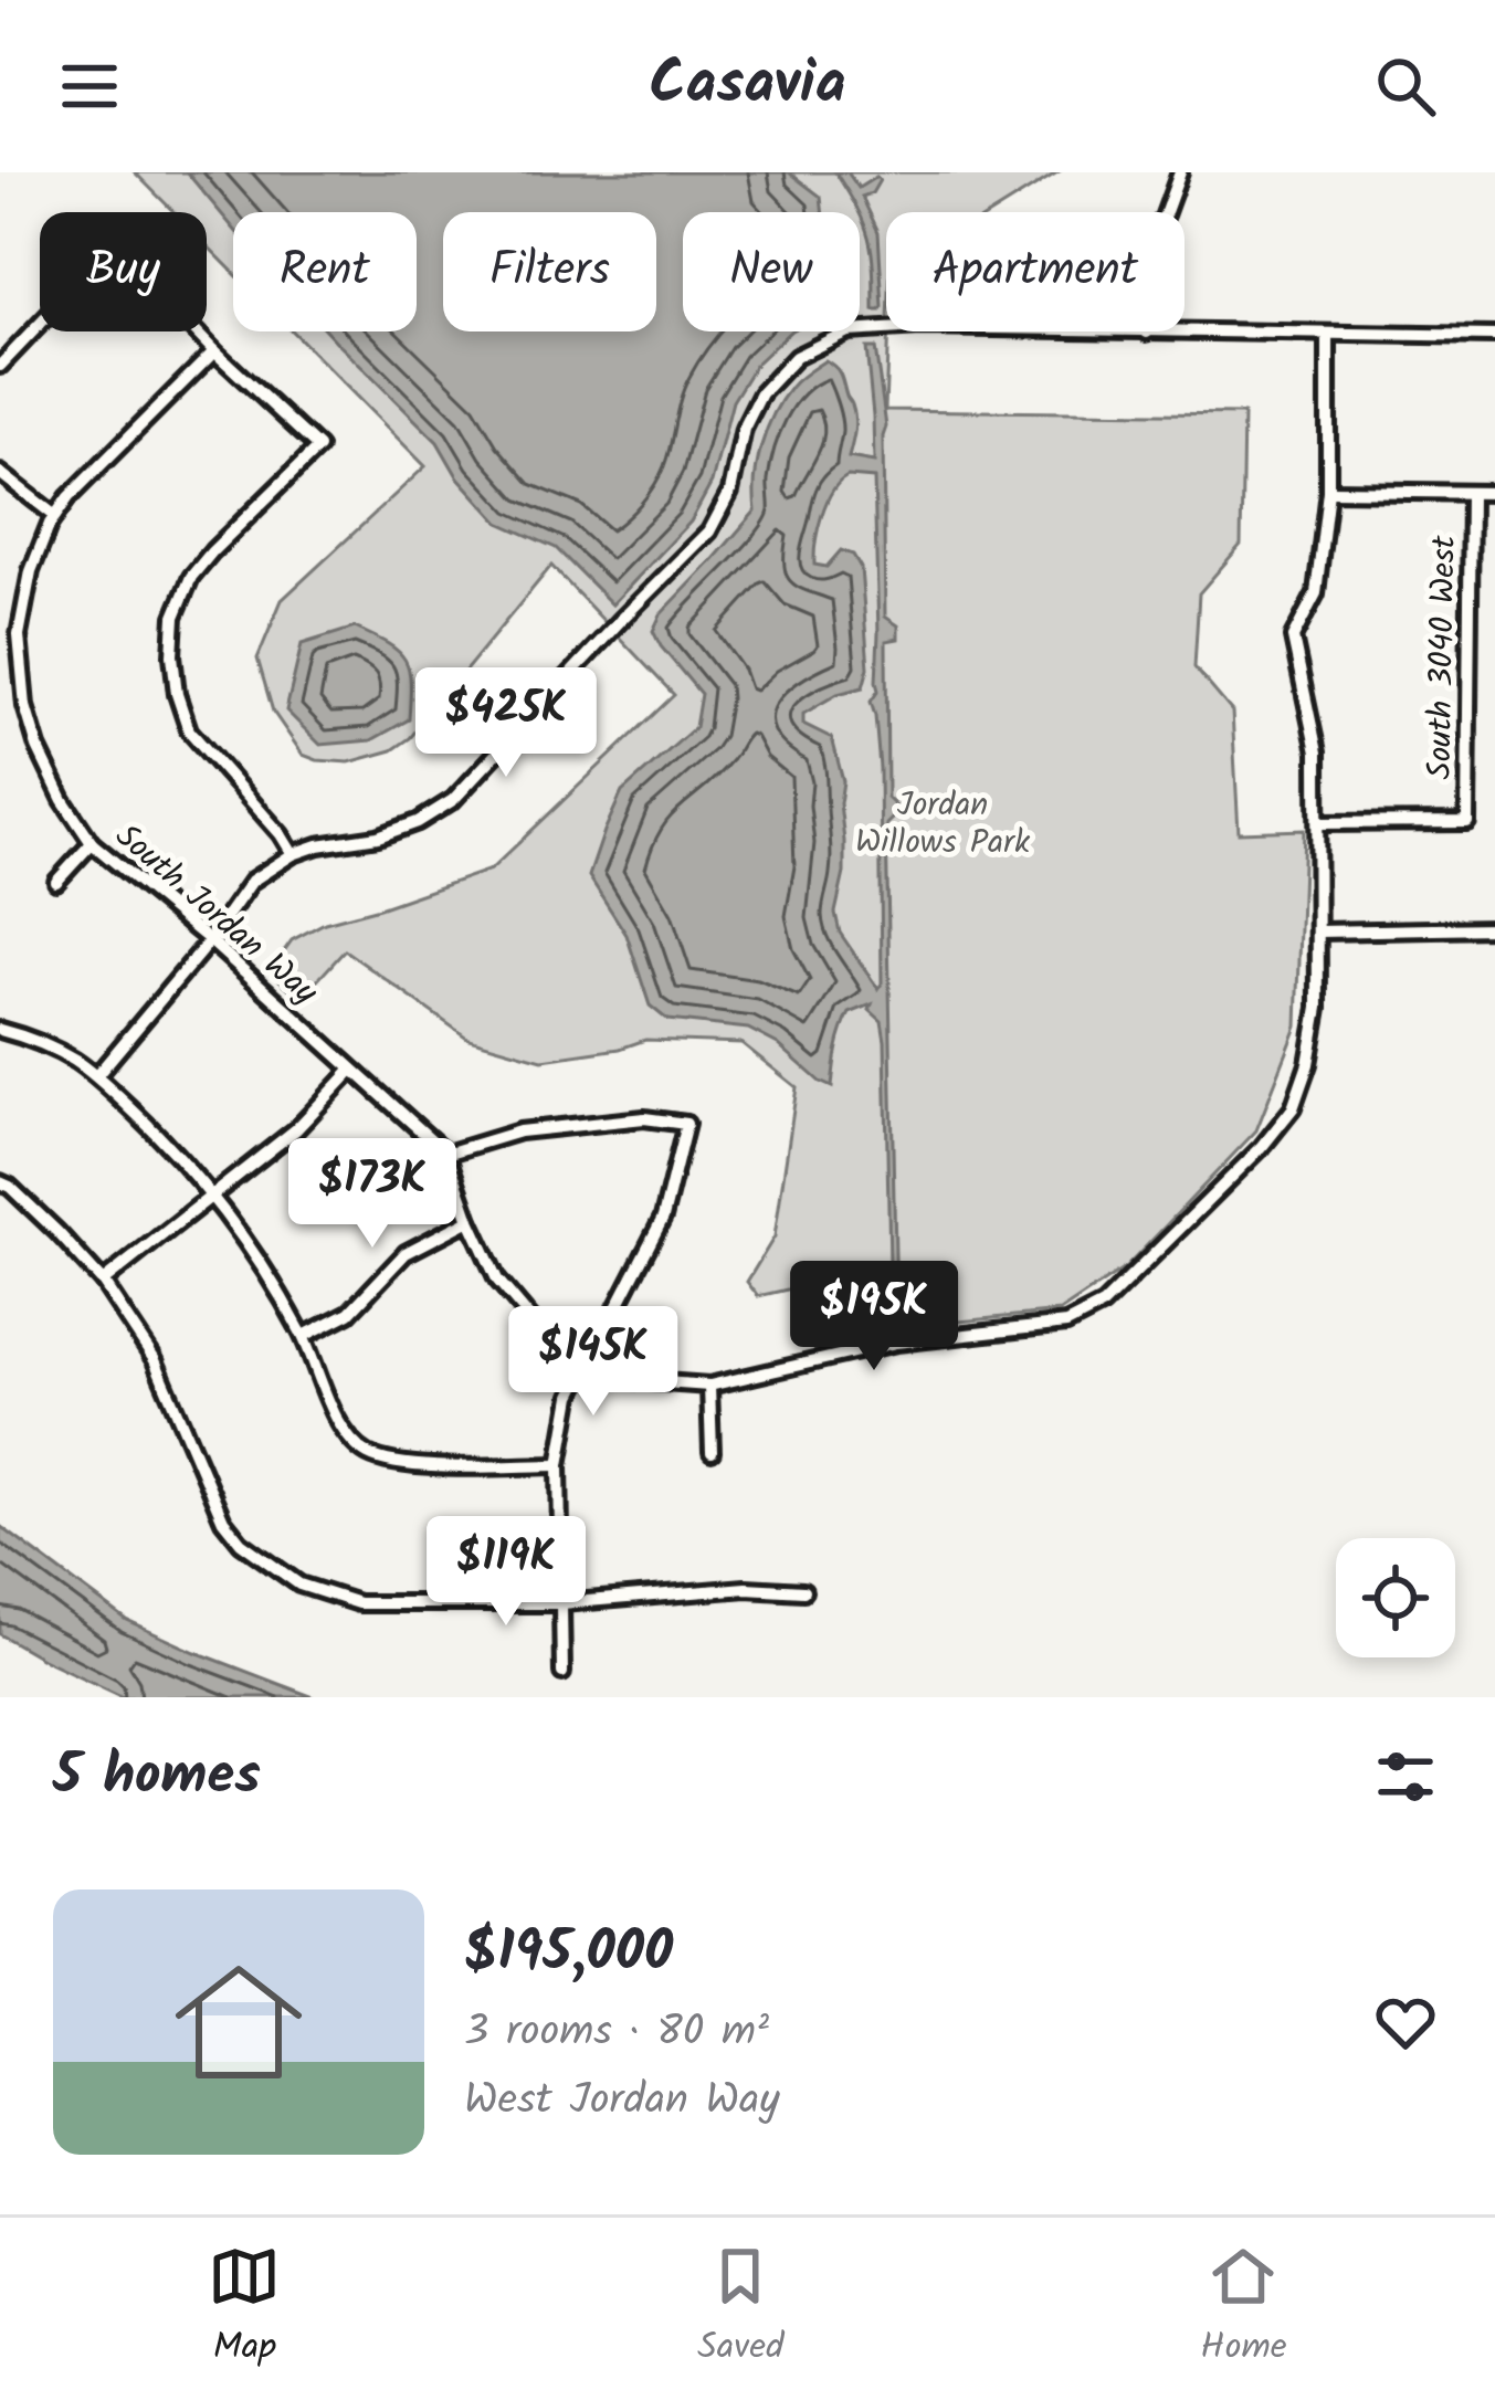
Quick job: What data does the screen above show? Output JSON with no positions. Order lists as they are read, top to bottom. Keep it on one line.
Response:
{"streets":{"street":["South 3040 West","South Jordan Way"]},"parks":["Jordan Willows Park"],"page":{"header":"Casavia","chip":["Buy","Rent","Filters","New","Apartment"],"price":["$425K","$173K","$195K","$145K","$119K"],"heading":"5 homes","list":[{"name":"$195,000","note":"3 rooms · 80 m² · West Jordan Way"}],"tabs":["Map","Saved","Home"]}}
